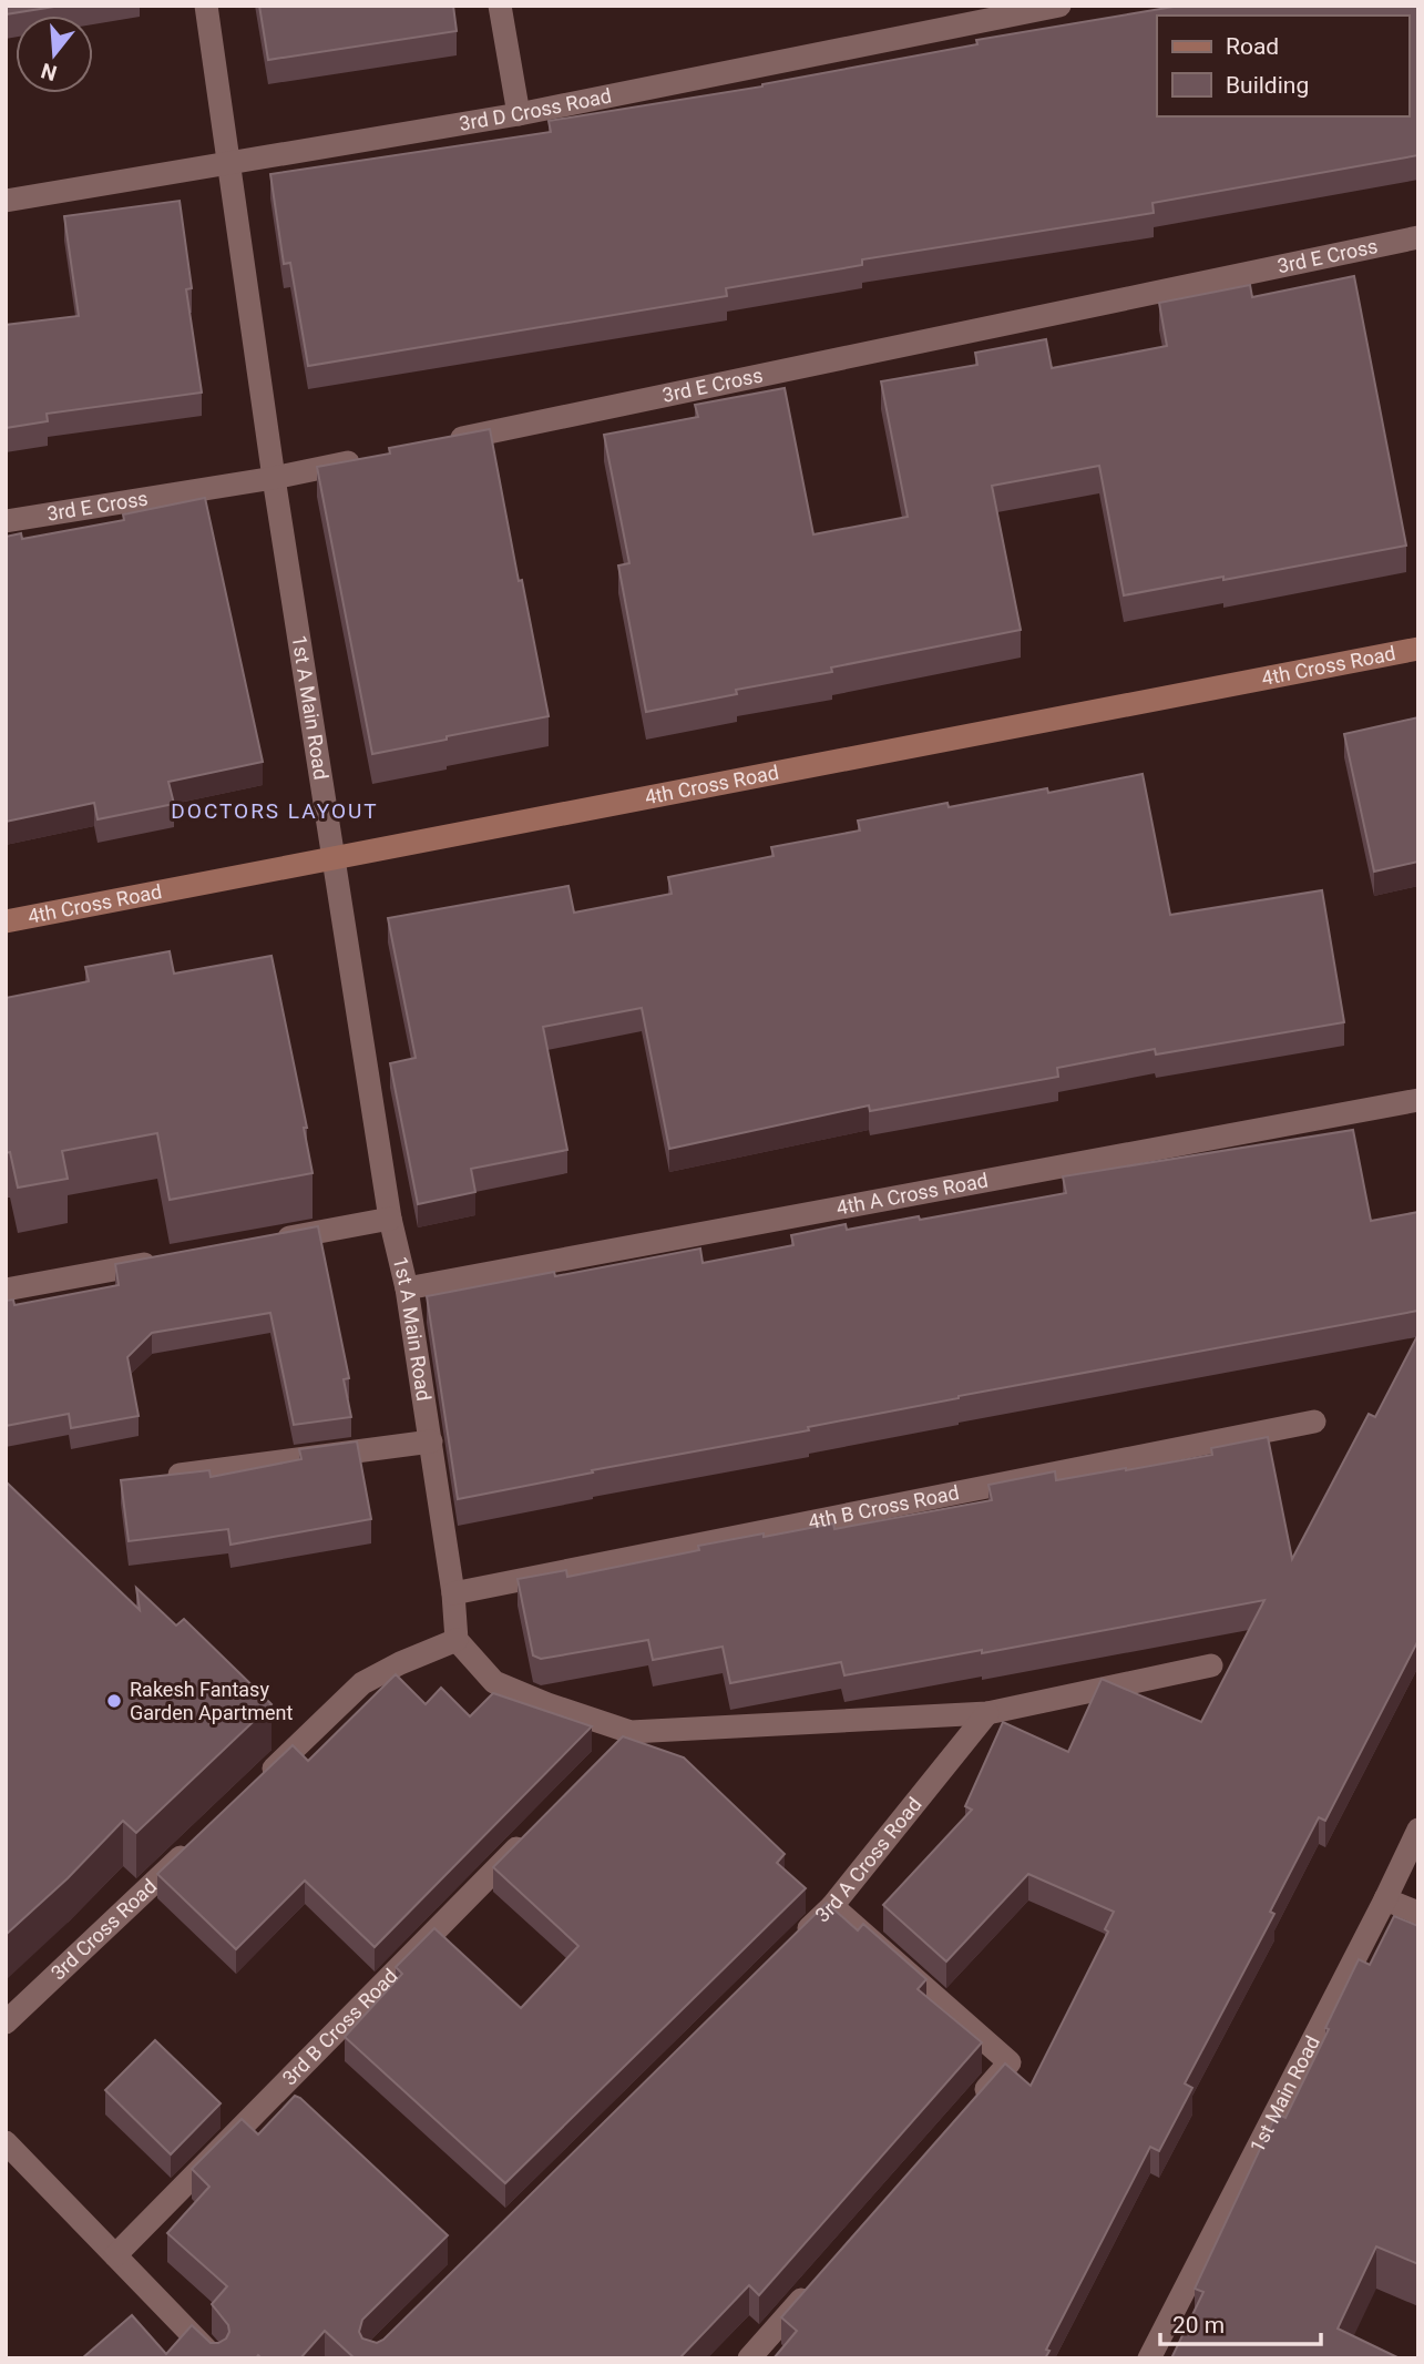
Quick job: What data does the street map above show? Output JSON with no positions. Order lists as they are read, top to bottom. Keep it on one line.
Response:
{"streets":{"street":["3rd D Cross Road","3rd E Cross","4th Cross Road","1st A Main Road","4th A Cross Road","4th B Cross Road","3rd A Cross Road","3rd Cross Road","3rd B Cross Road","1st Main Road"]},"crossings":[["3rd D Cross Road","1st A Main Road"],["3rd E Cross","1st A Main Road"],["4th Cross Road","1st A Main Road"],["1st A Main Road","4th A Cross Road"],["1st A Main Road","4th B Cross Road"]],"districts":["DOCTORS LAYOUT"],"places":["Rakesh Fantasy Garden Apartment"],"legend":["Road","Building"],"scale_bar":"20 m","north":"bottom"}
